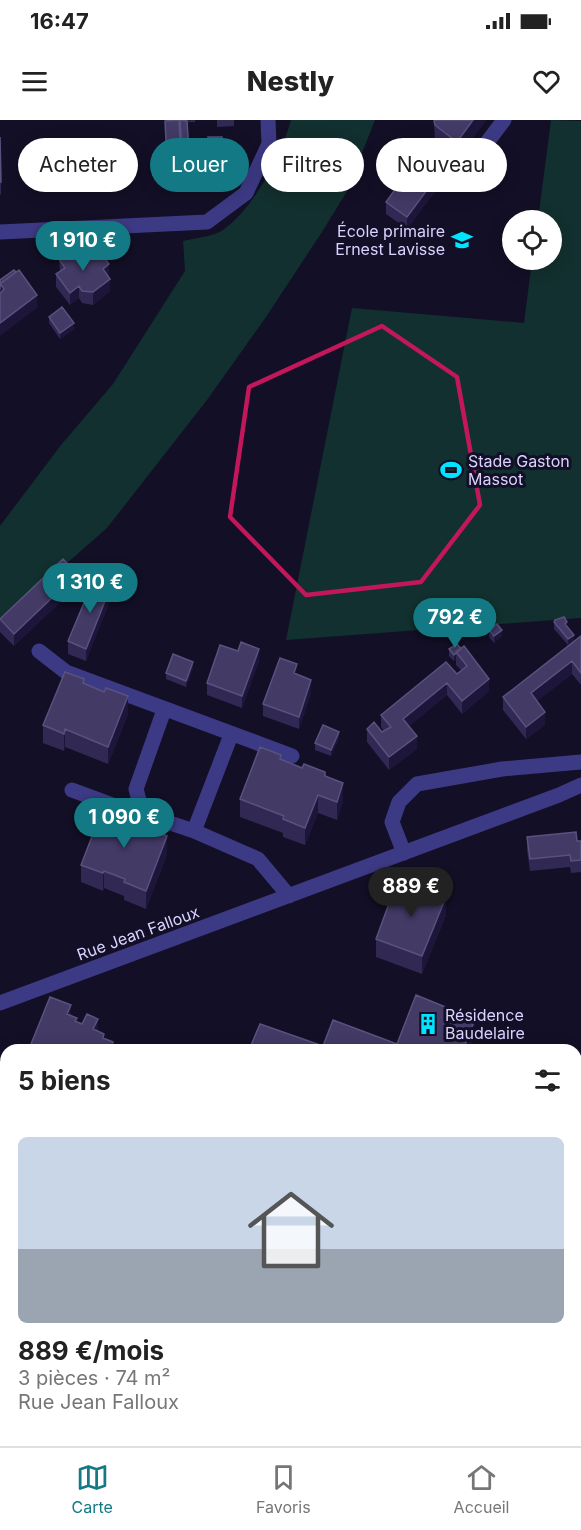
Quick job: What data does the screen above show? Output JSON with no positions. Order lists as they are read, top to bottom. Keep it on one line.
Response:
{"streets":{"street":["Rue Jean Falloux"]},"places":{"school or university":["École primaire Ernest Lavisse"],"sports":["Stade Gaston Massot"],"building":["Résidence Baudelaire"]},"page":{"status":"16:47","header":"Nestly","chip":["Acheter","Louer","Filtres","Nouveau"],"price":["1 910 €","1 310 €","792 €","1 090 €","889 €"],"heading":"5 biens","list":[{"name":"889 €/mois","note":"3 pièces · 74 m² · Rue Jean Falloux"}],"tabs":["Carte","Favoris","Accueil"]}}
